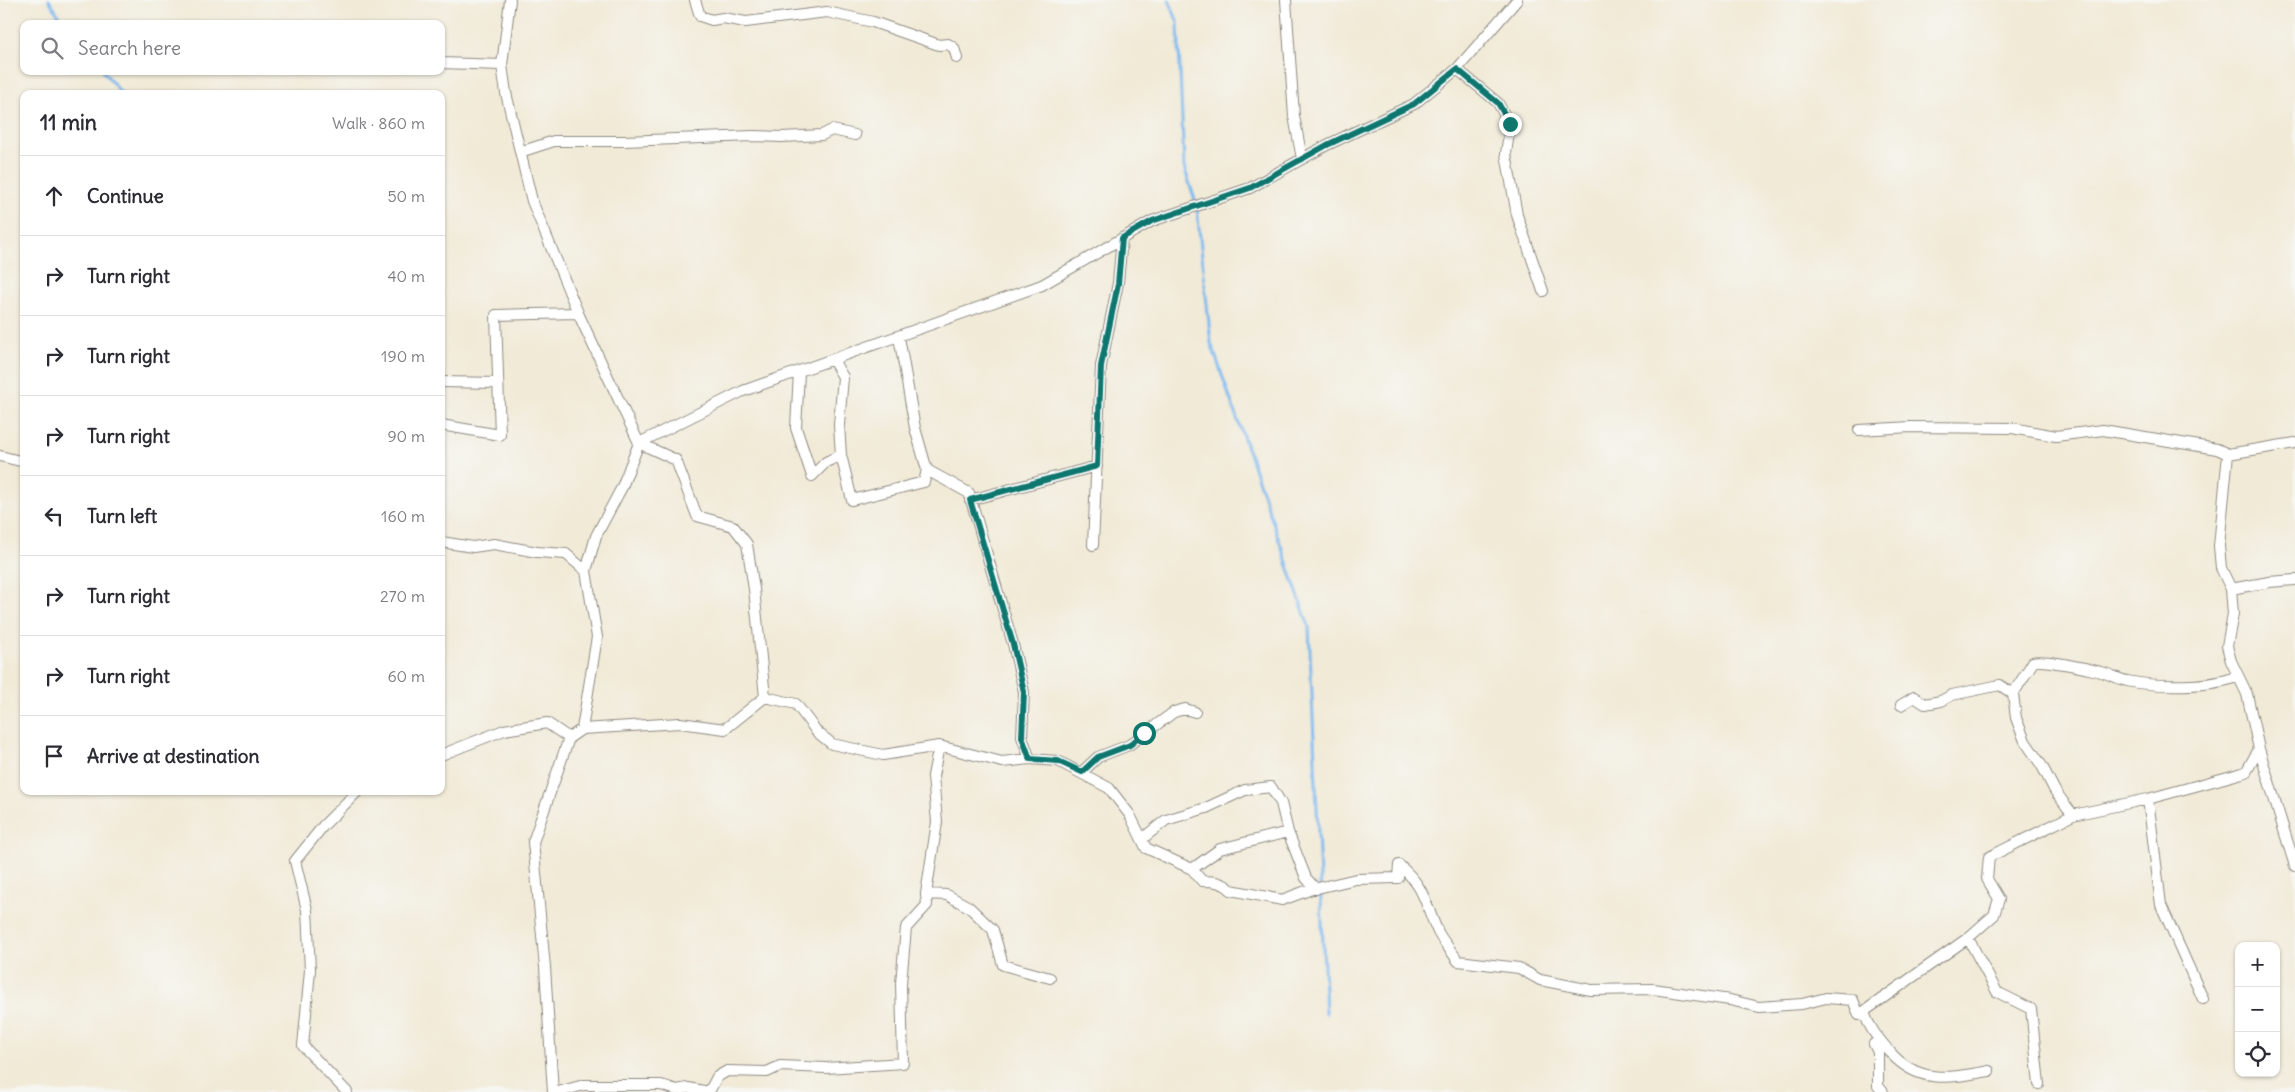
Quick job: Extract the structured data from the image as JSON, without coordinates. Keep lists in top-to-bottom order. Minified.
{"page":{"search":"Search here","heading":["11 min","Walk · 860 m"],"list":[["Continue","50 m"],["Turn right","40 m"],["Turn right","190 m"],["Turn right","90 m"],["Turn left","160 m"],["Turn right","270 m"],["Turn right","60 m"],"Arrive at destination"],"map_buttons":["+","−"]}}
